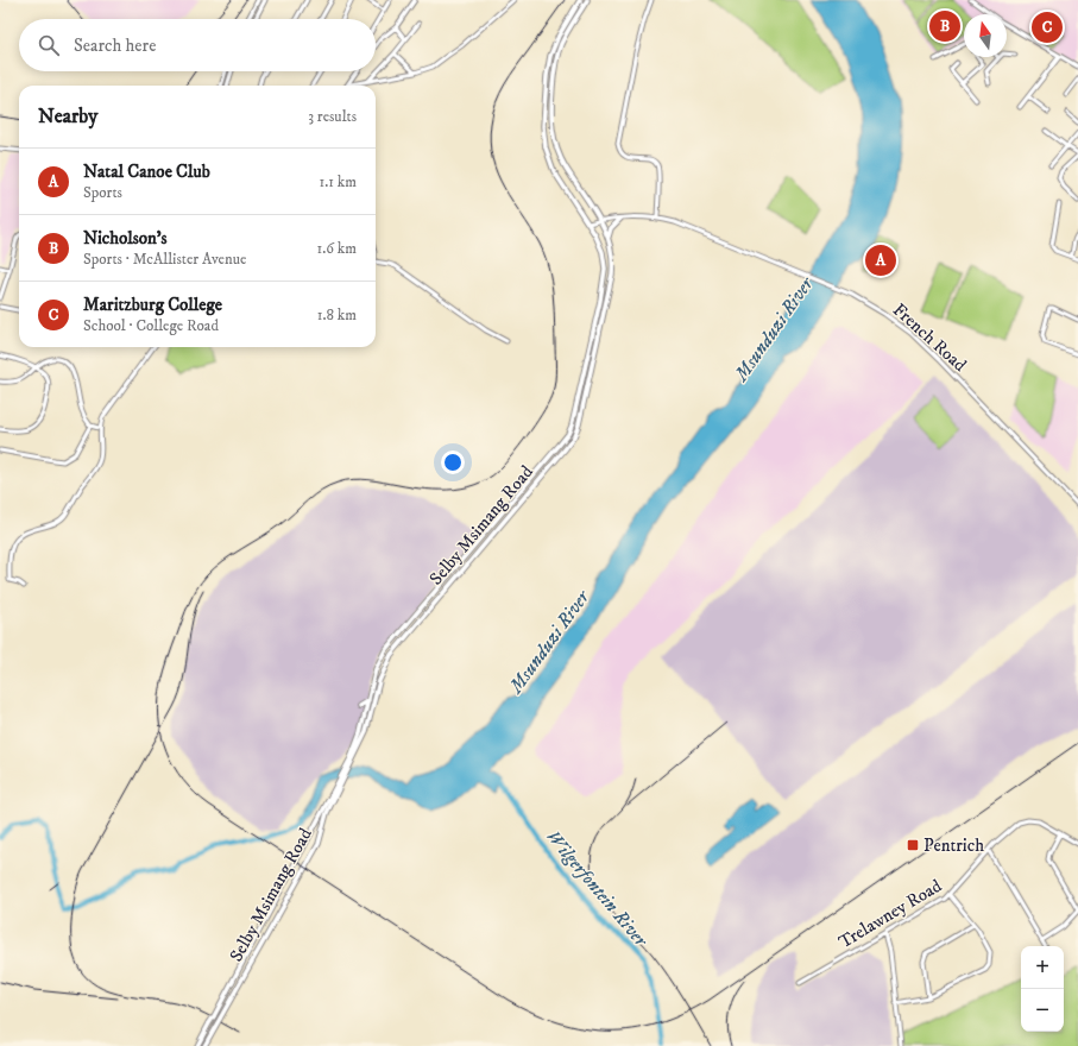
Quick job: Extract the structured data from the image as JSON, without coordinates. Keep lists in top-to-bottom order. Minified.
{"streets":{"main road":["Selby Msimang Road"],"street":["French Road","Trelawney Road"]},"crossings":[["French Road","Selby Msimang Road"]],"water":["Msunduzi River","Wilgerfontein River"],"places":{"transit":["Pentrich"]},"north":"top","page":{"pins":["B","C","A"],"search":"Search here","heading":["Nearby","3 results"],"list":[{"mark":"A","name":"Natal Canoe Club","note":"Sports","value":"1.1 km"},{"mark":"B","name":"Nicholson's","note":"Sports · McAllister Avenue","value":"1.6 km"},{"mark":"C","name":"Maritzburg College","note":"School · College Road","value":"1.8 km"}],"map_buttons":["+","−"]}}
